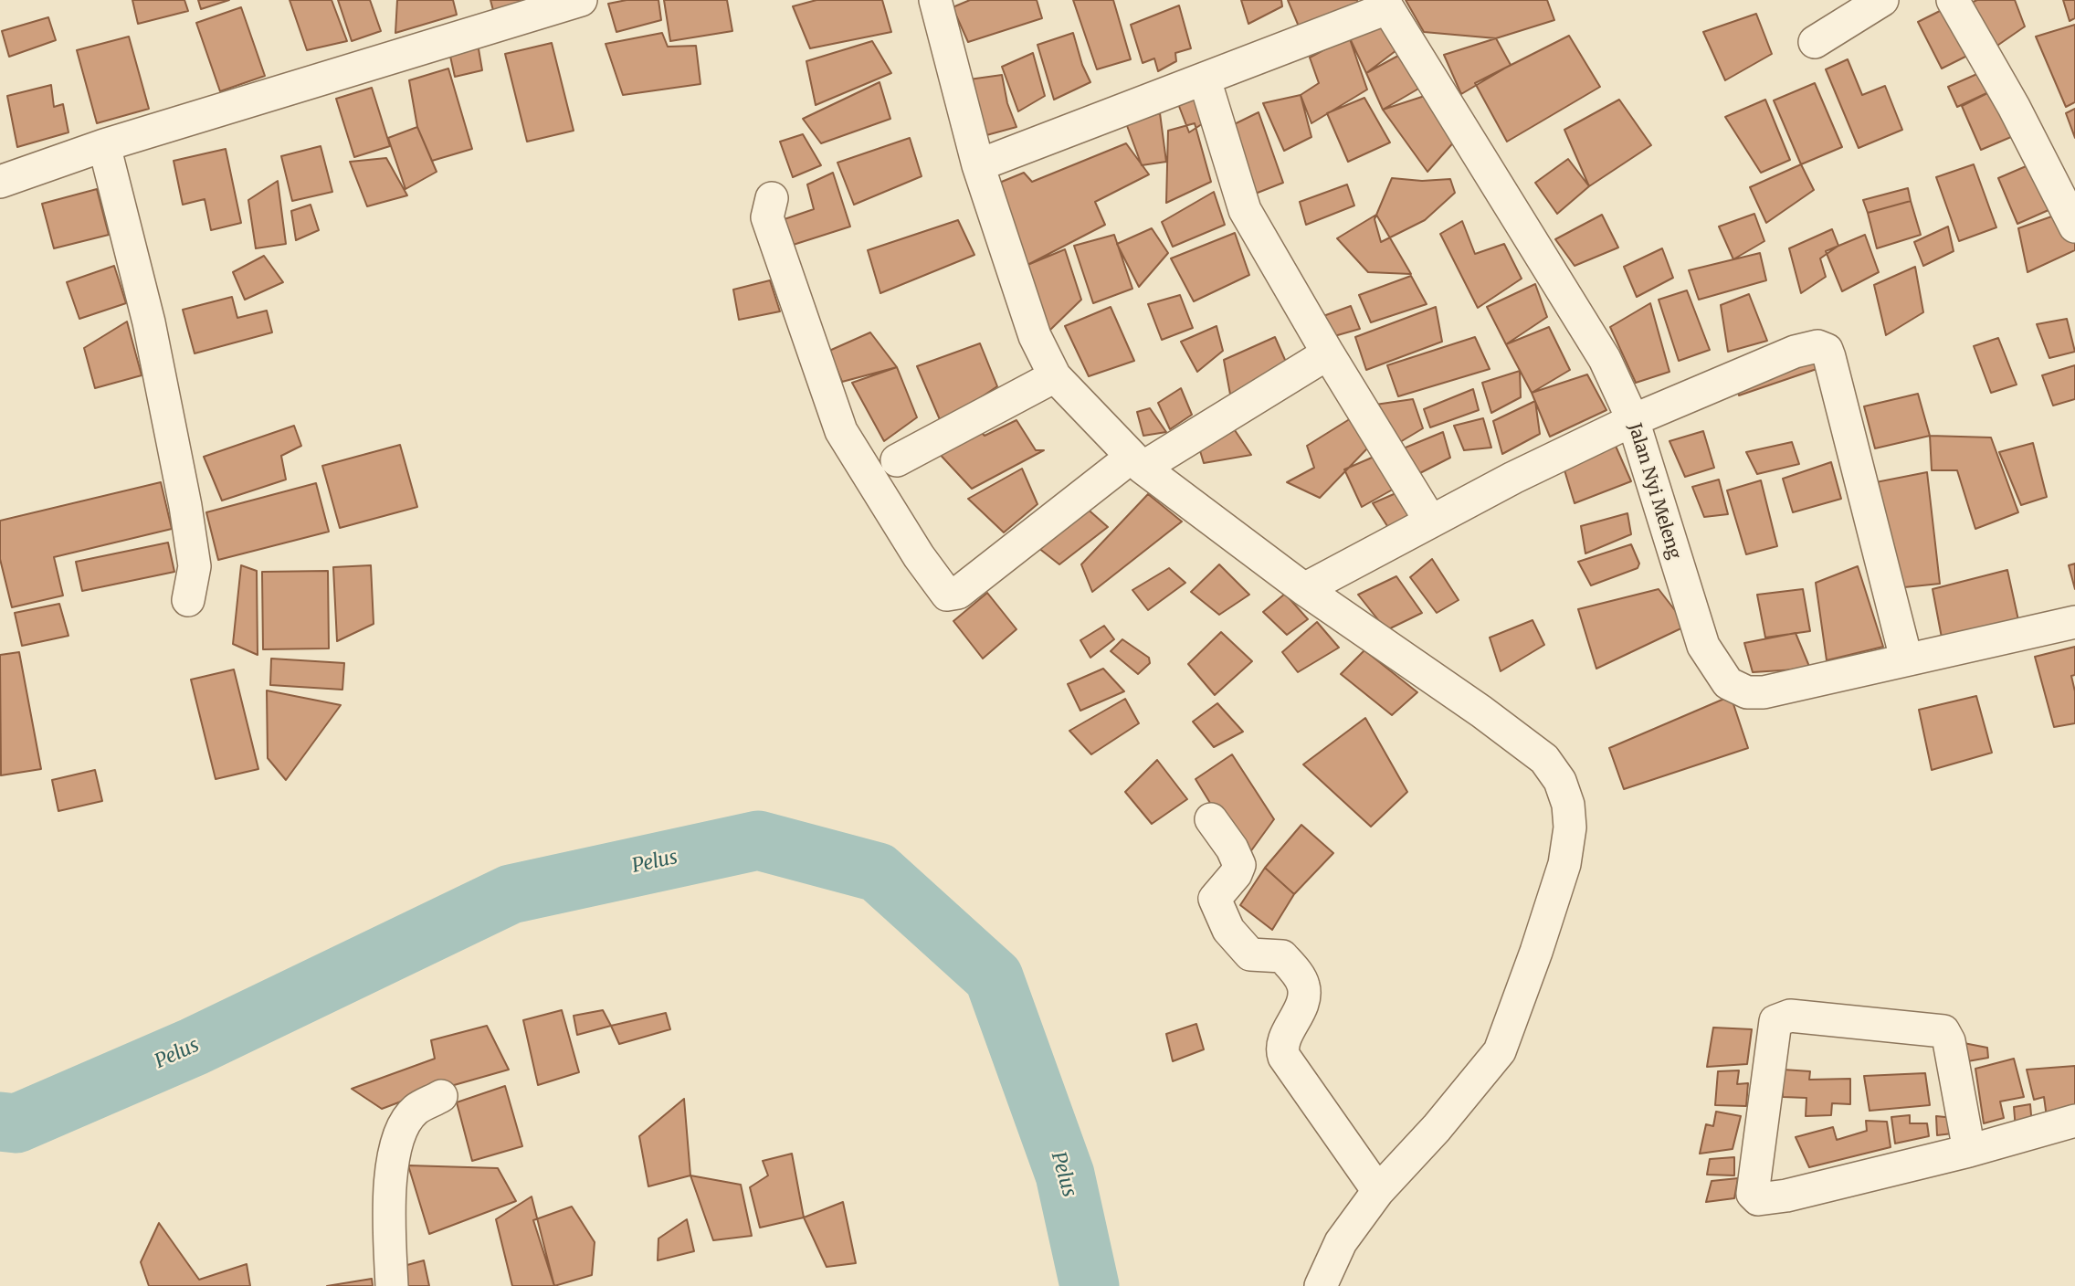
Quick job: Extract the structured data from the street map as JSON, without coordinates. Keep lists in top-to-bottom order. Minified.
{"streets":{"street":["Jalan Nyi Meleng"]},"water":["Pelus"]}
